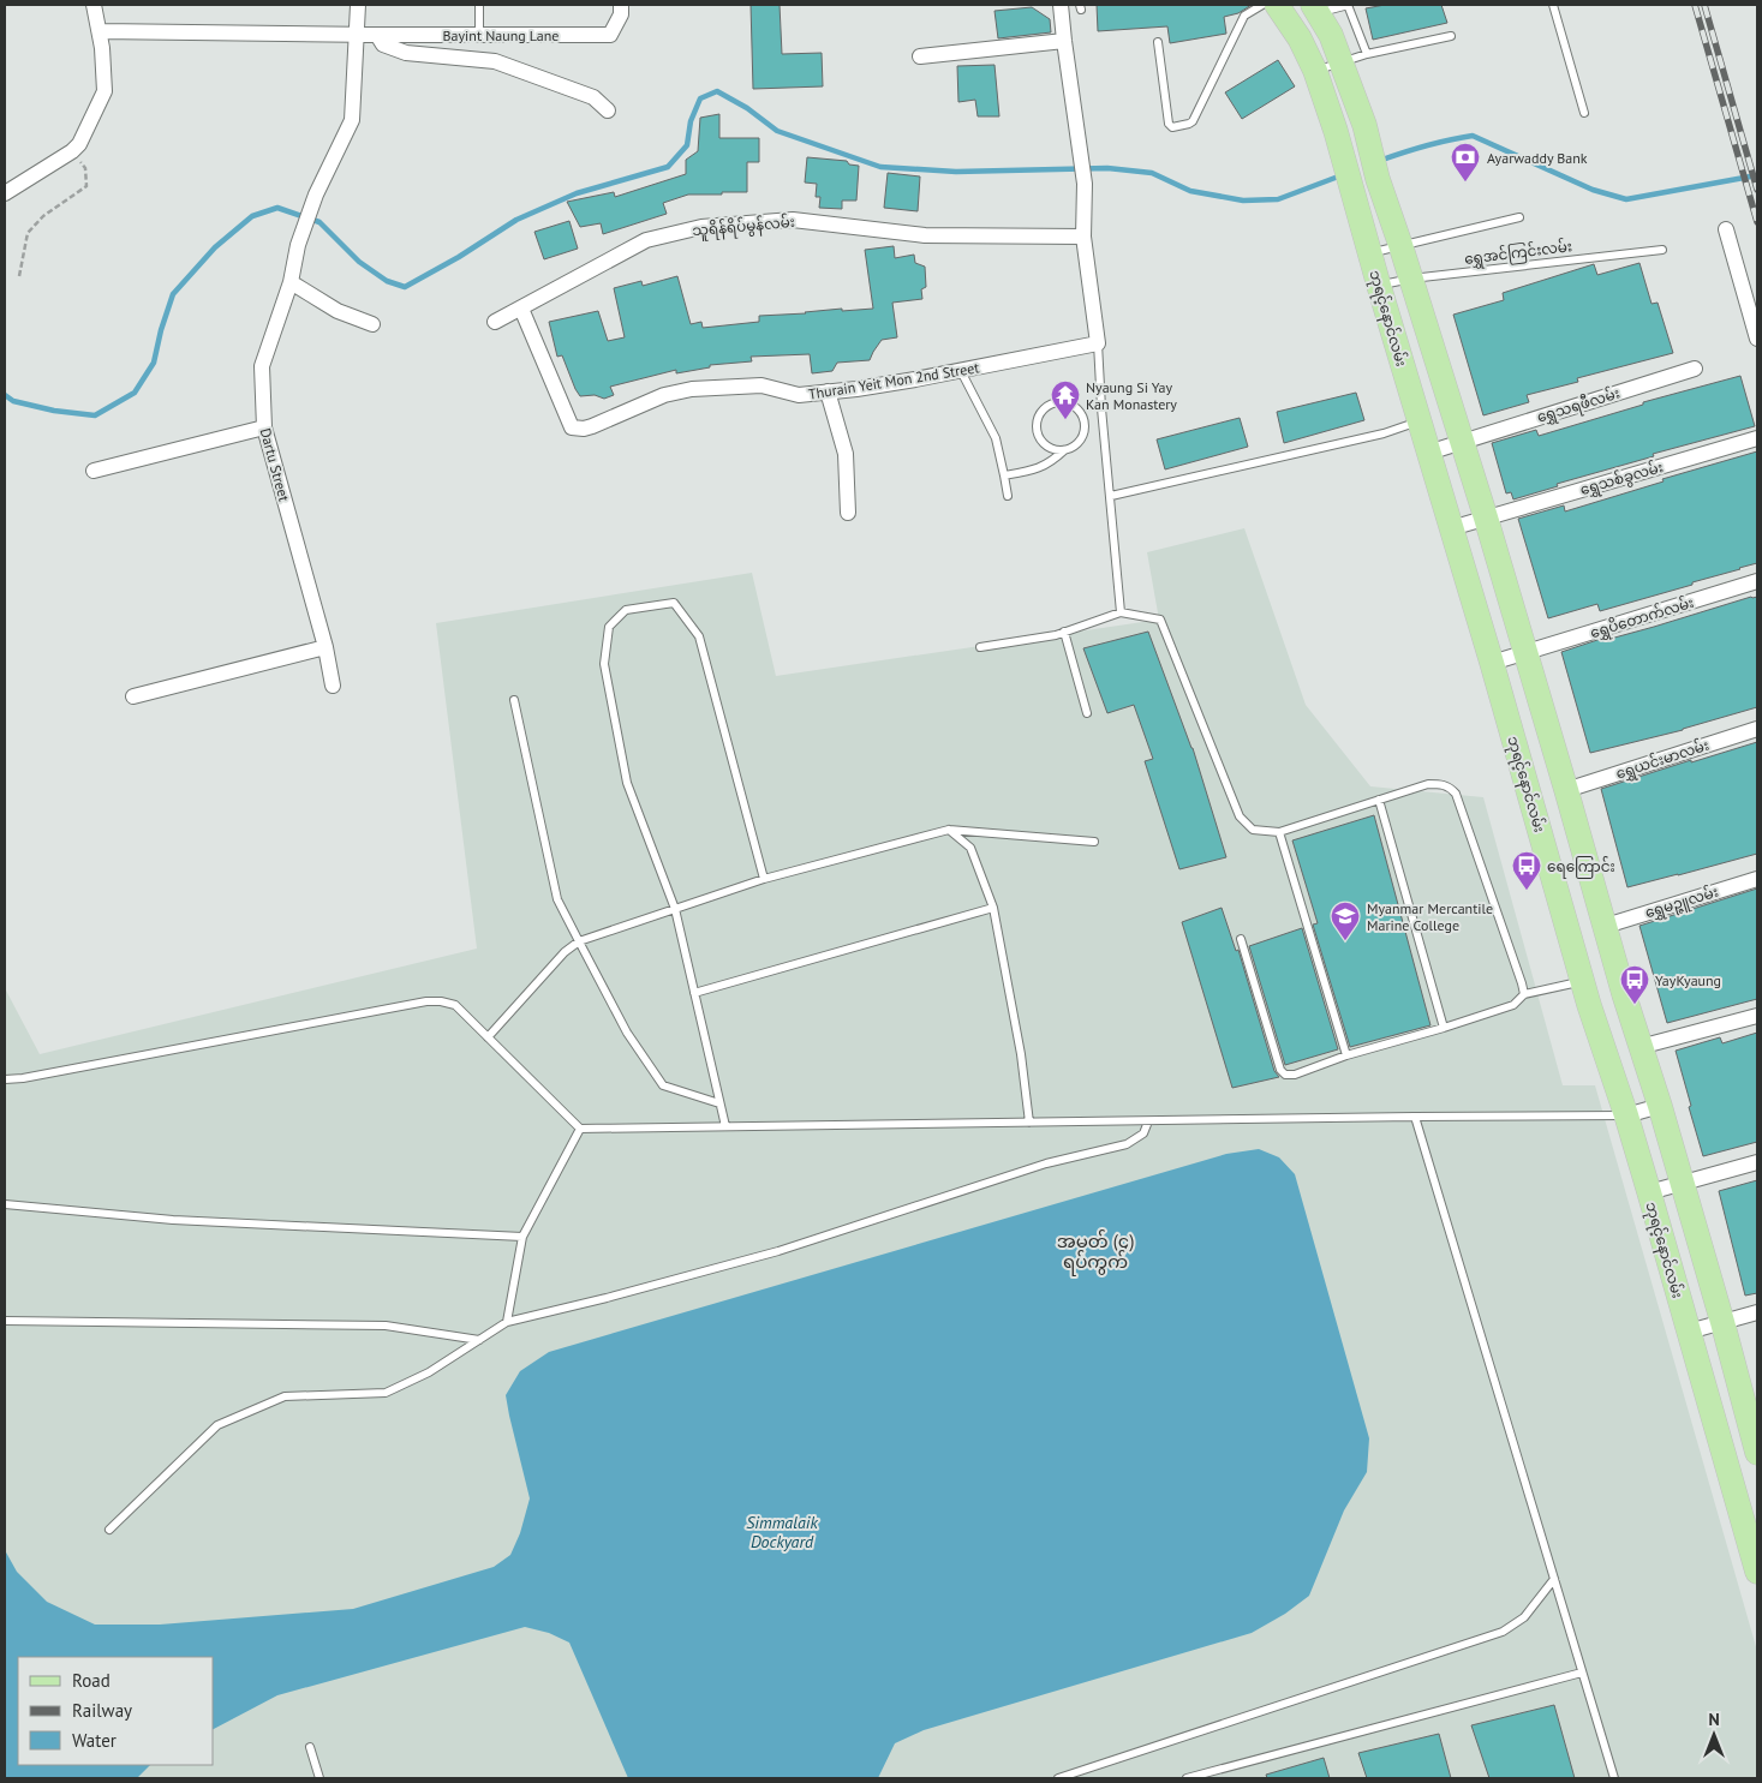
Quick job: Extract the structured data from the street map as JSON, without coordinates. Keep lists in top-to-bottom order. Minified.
{"streets":{"main road":["ဘုရင့်နောင်လမ်း"],"street":["Bayint Naung Lane","သူရိန်ရိပ်မွန်လမ်း","Thurain Yeit Mon 2nd Street","ရွှေသရဖီလမ်း","Dartu Street","ရွှေသစ်ခွလမ်း","ရွှေပိတောက်လမ်း","ရွှေယင်းမာလမ်း","ရွှေမဉ္ဇူလမ်း"],"lane":["ရွှေအင်ကြင်းလမ်း"]},"crossings":[["Bayint Naung Lane","Dartu Street"],["သူရိန်ရိပ်မွန်လမ်း","Thurain Yeit Mon 2nd Street"],["ရွှေအင်ကြင်းလမ်း","ဘုရင့်နောင်လမ်း"],["ဘုရင့်နောင်လမ်း","ရွှေသရဖီလမ်း"],["ဘုရင့်နောင်လမ်း","ရွှေသစ်ခွလမ်း"],["ဘုရင့်နောင်လမ်း","ရွှေပိတောက်လမ်း"]],"districts":["အမှတ် (၄) ရပ်ကွက်"],"water":["Simmalaik Dockyard"],"places":{"bank":["Ayarwaddy Bank"],"temple":["Nyaung Si Yay Kan Monastery"],"bus stop":["ရေကြောင်း","YayKyaung"],"school or university":["Myanmar Mercantile Marine College"]},"legend":["Road","Railway","Water"],"north":"top"}
